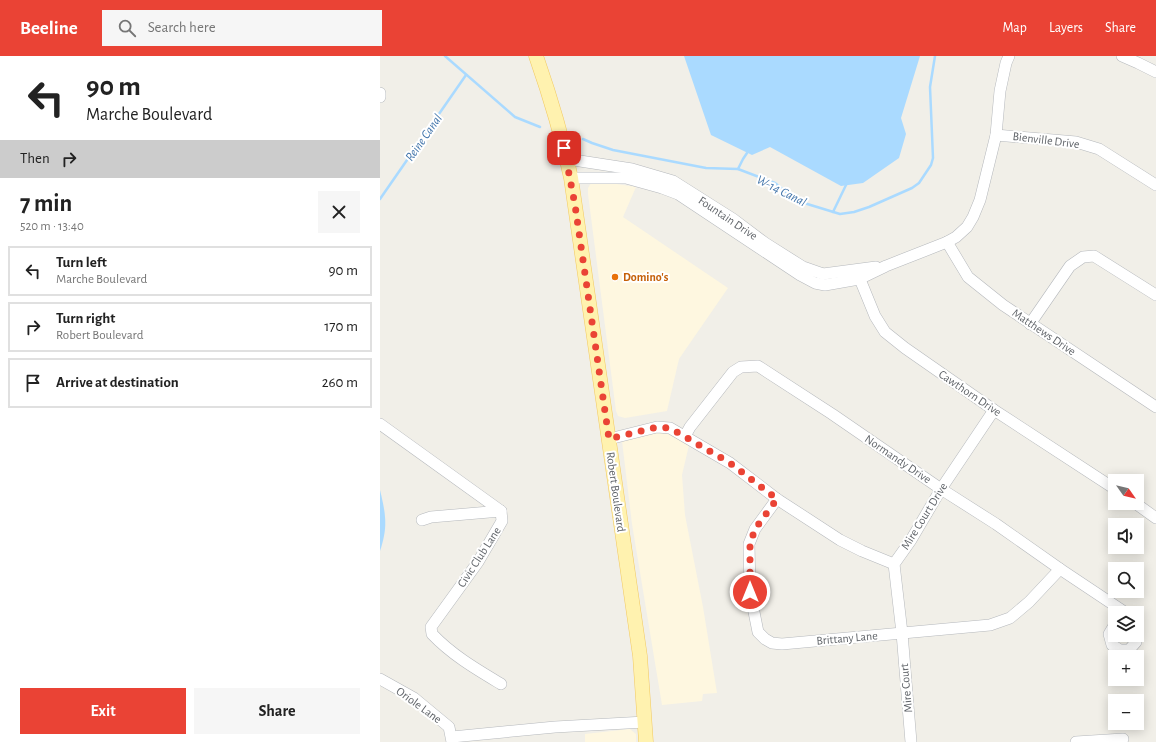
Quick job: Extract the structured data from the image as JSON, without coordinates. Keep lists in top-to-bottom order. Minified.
{"streets":{"main road":["Robert Boulevard"],"street":["Bienville Drive","Fountain Drive","Matthews Drive","Cawthorn Drive","Normandy Drive","Mire Court Drive","Civic Club Lane","Brittany Lane","Mire Court","Oriole Lane"]},"crossings":[["Bienville Drive","Fountain Drive"],["Fountain Drive","Matthews Drive"],["Fountain Drive","Cawthorn Drive"],["Fountain Drive","Robert Boulevard"],["Cawthorn Drive","Mire Court Drive"],["Normandy Drive","Mire Court Drive"],["Normandy Drive","Brittany Lane"],["Brittany Lane","Mire Court"]],"water":["Reine Canal","W-14 Canal"],"places":["Domino's"],"north":"bottom right","page":{"header":"Beeline","search":"Search here","nav":["Map","Layers","Share"],"turn":["90 m","Marche Boulevard"],"then":"Then","heading":["7 min","520 m · 13:40"],"list":[{"name":"Turn left","note":"Marche Boulevard","value":"90 m"},{"name":"Turn right","note":"Robert Boulevard","value":"170 m"},{"name":"Arrive at destination","value":"260 m"}],"map_buttons":["+","−"],"buttons":["Exit","Share"]}}
